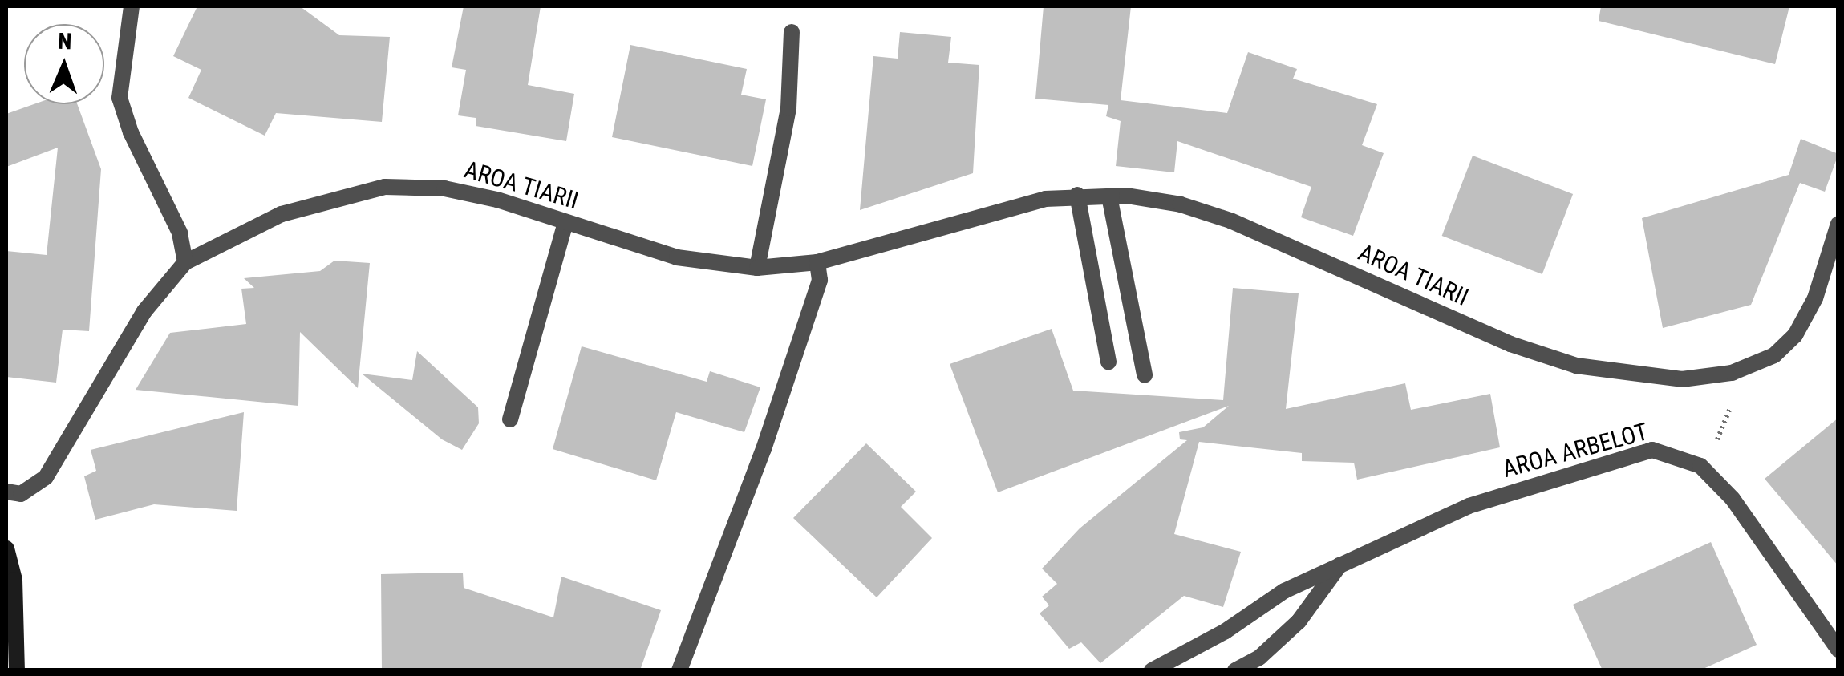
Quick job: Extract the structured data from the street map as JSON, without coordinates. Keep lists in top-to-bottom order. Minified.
{"streets":{"street":["AROA TIARII","AROA ARBELOT"]},"north":"top"}
